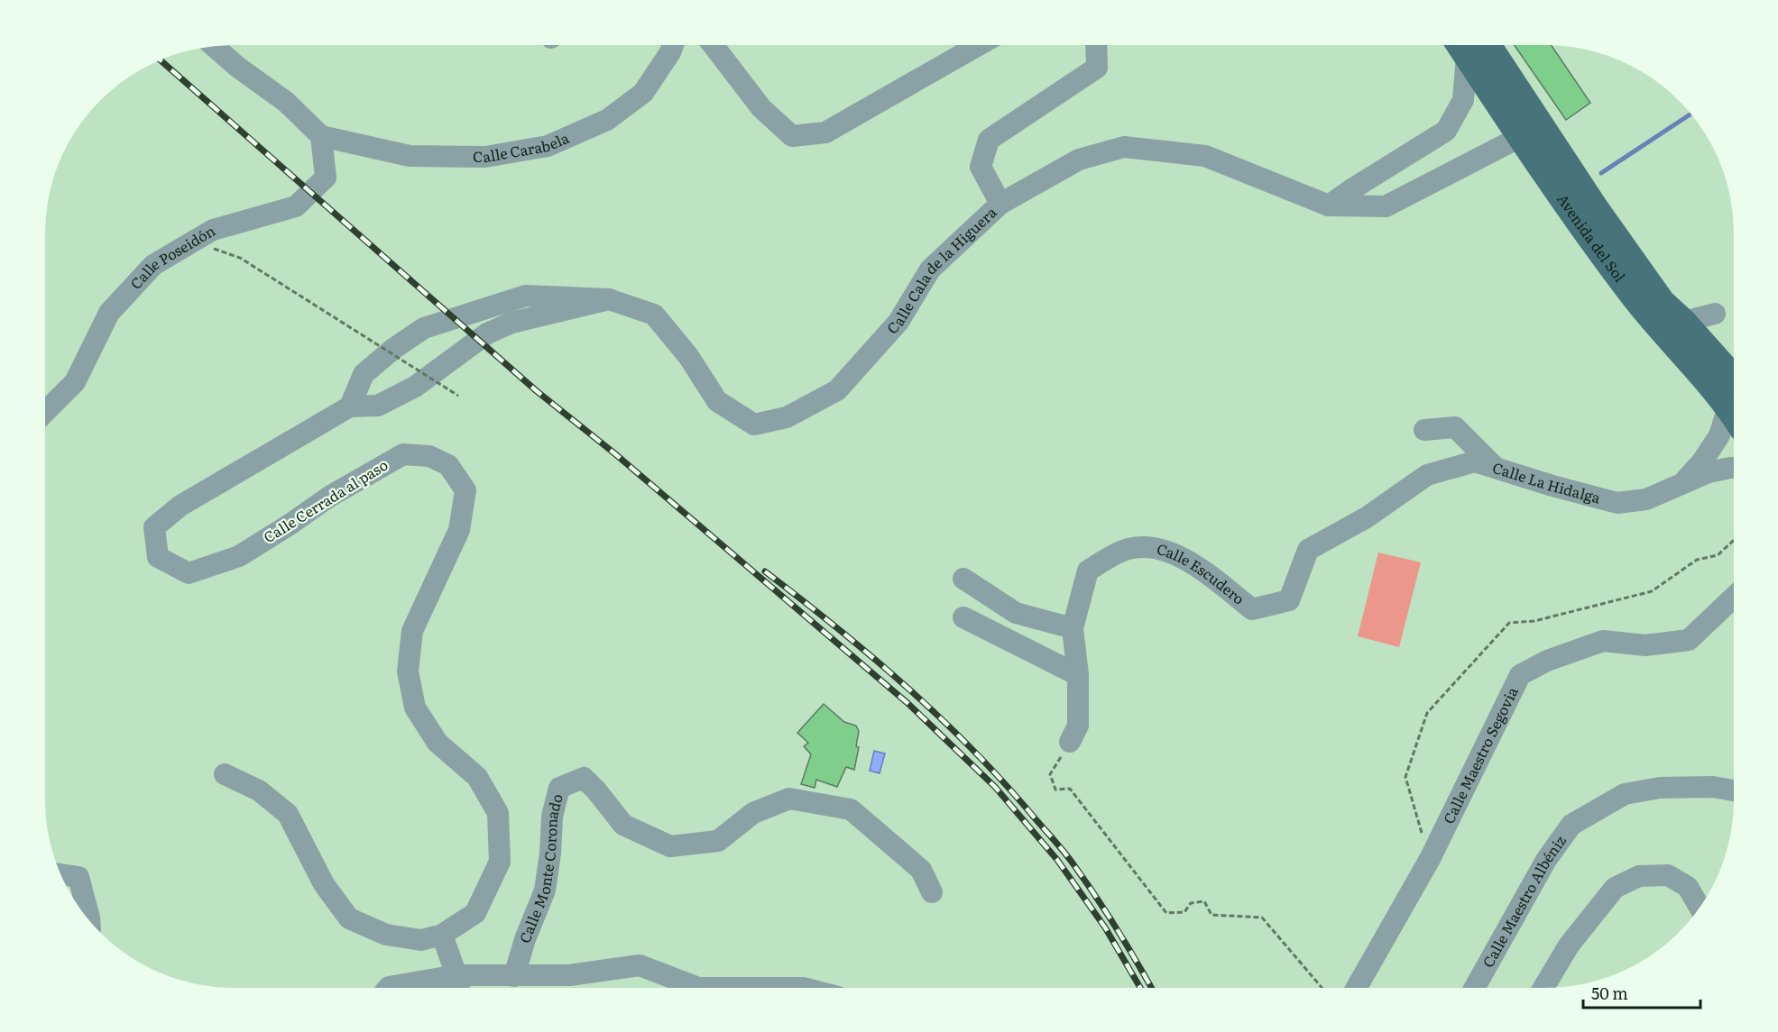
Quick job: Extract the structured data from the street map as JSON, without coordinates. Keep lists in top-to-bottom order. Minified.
{"streets":{"main road":["Avenida del Sol"],"street":["Calle Carabela","Calle Poseidón","Calle Cala de la Higuera","Calle La Hidalga","Calle Cerrada al paso","Calle Escudero","Calle Maestro Segovia","Calle Monte Coronado","Calle Maestro Albéniz"]},"crossings":[["Calle Carabela","Calle Poseidón"],["Calle Cala de la Higuera","Calle Cerrada al paso"],["Calle La Hidalga","Calle Escudero"]],"scale_bar":"50 m"}
